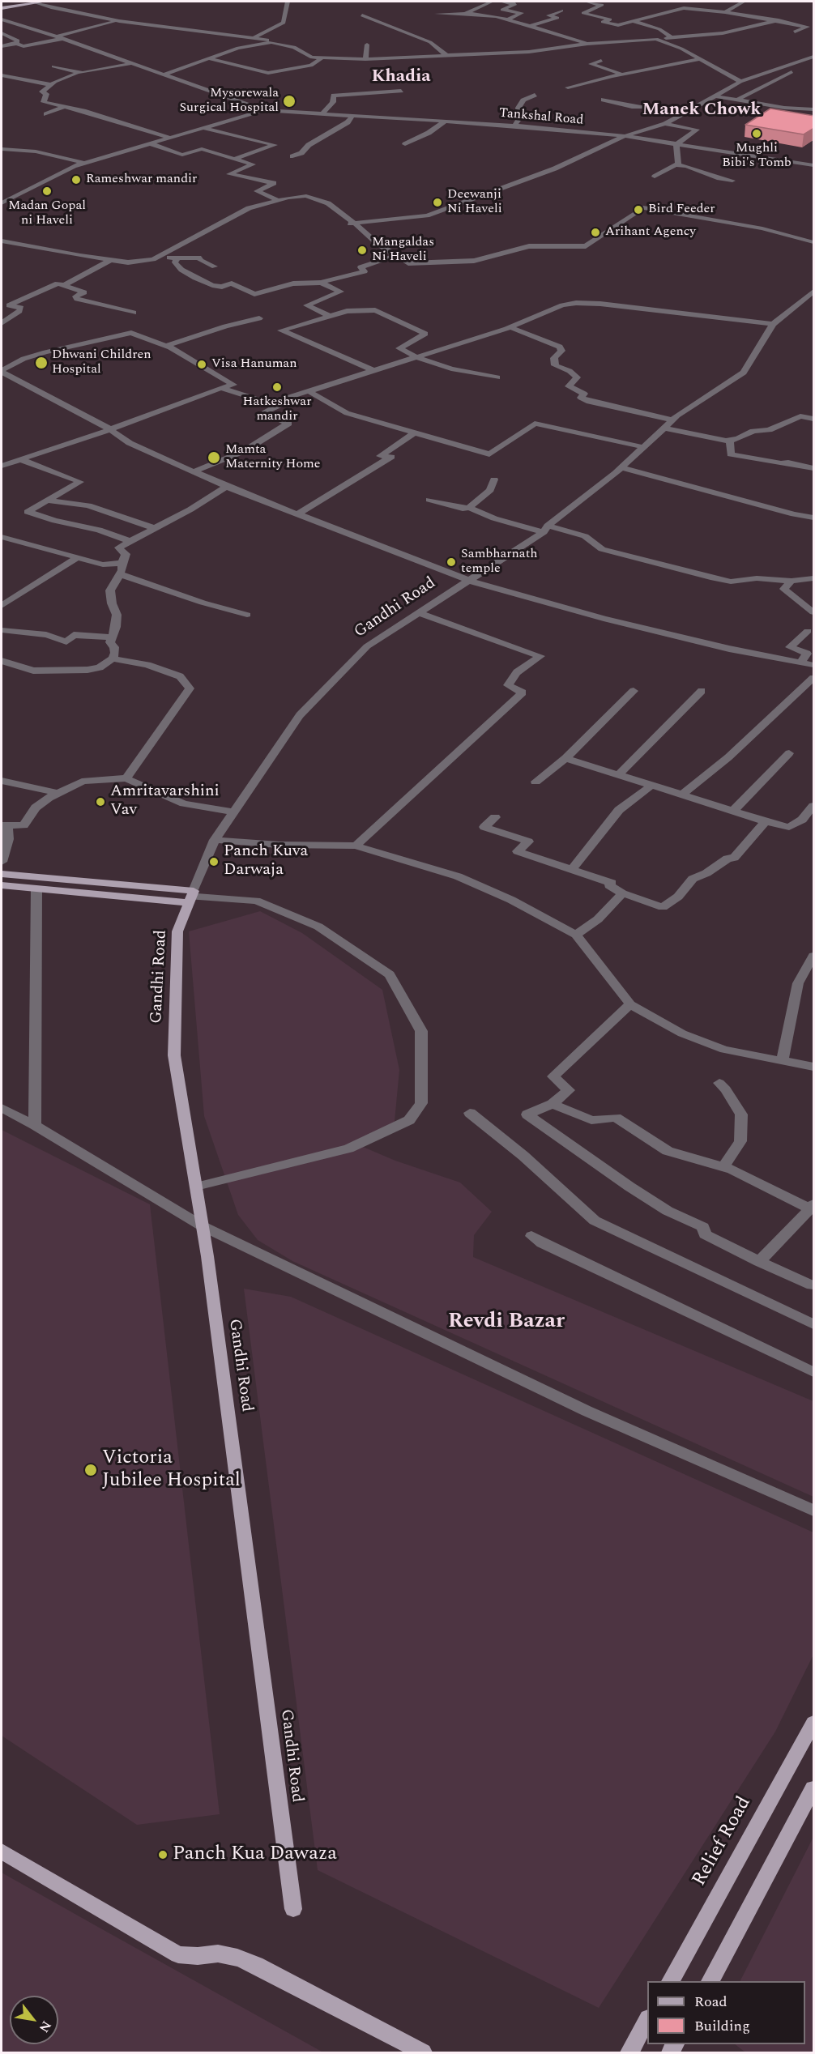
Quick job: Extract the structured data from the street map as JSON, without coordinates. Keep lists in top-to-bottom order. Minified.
{"streets":{"main road":["Gandhi Road","Relief Road"],"street":["Tankshal Road"]},"districts":["Khadia","Manek Chowk","Revdi Bazar"],"places":["Mysorewala Surgical Hospital","Mughli Bibi's Tomb","Rameshwar mandir","Madan Gopal ni Haveli","Deewanji Ni Haveli","Bird Feeder","Arihant Agency","Mangaldas Ni Haveli","Dhwani Children Hospital","Visa Hanuman","Hatkeshwar mandir","Mamta Maternity Home","Sambharnath temple","Amritavarshini Vav","Panch Kuva Darwaja","Victoria Jubilee Hospital","Panch Kua Dawaza"],"legend":["Road","Building"],"north":"bottom right"}
